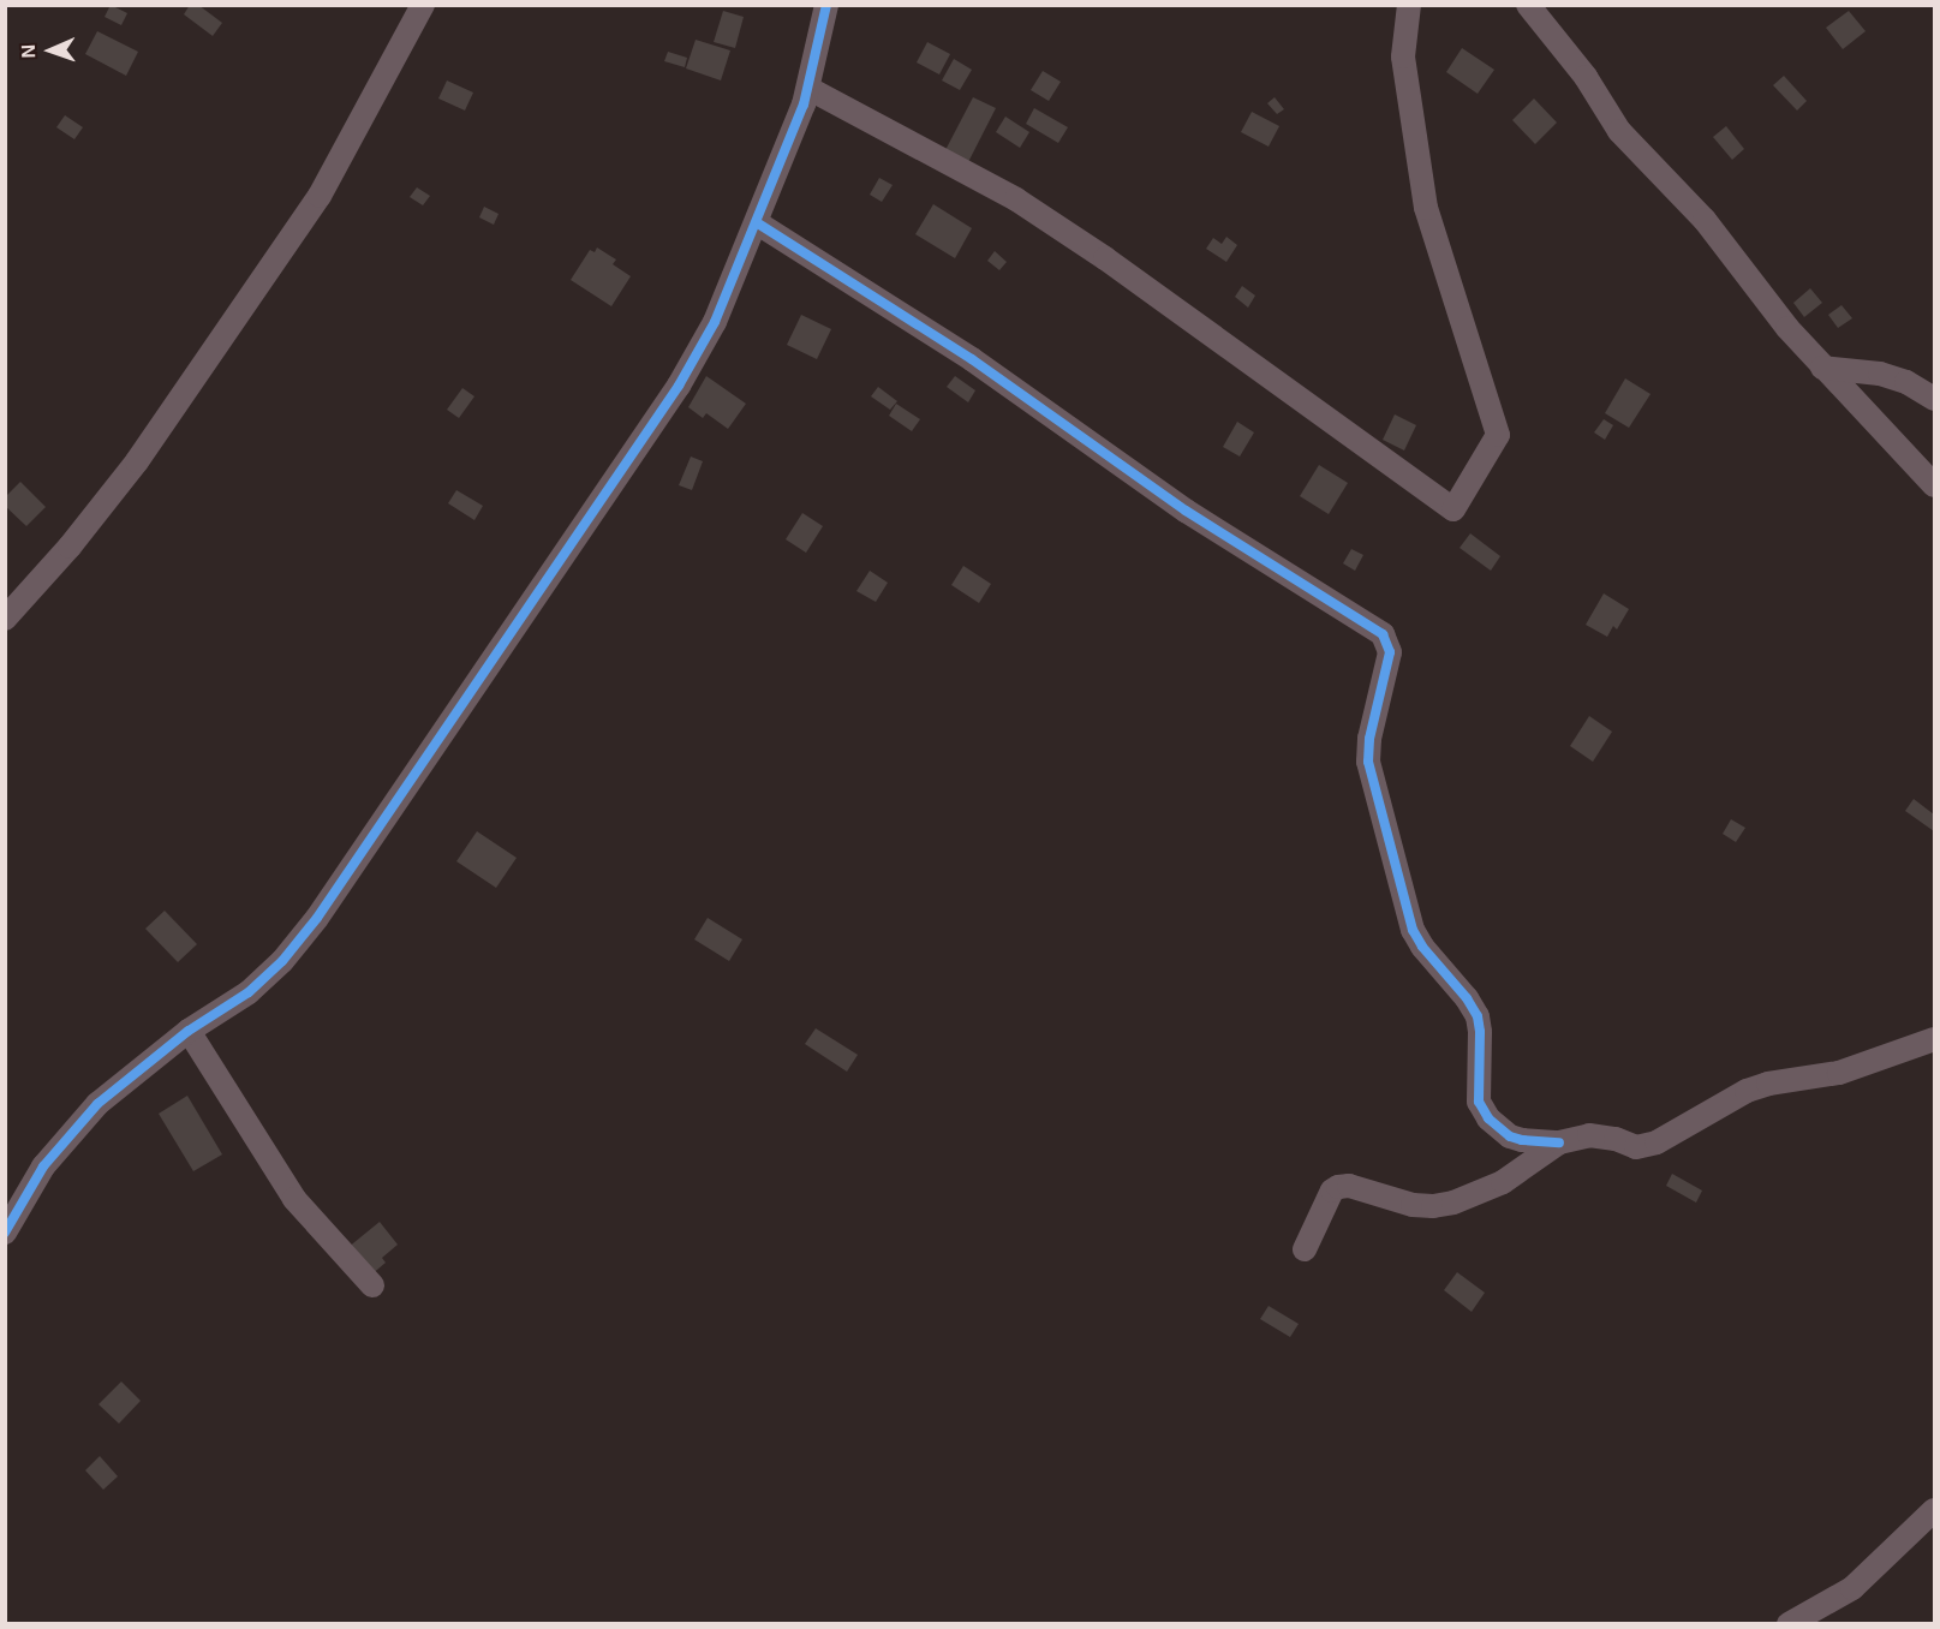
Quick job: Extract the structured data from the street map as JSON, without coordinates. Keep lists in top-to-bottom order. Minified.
{"north":"left"}
